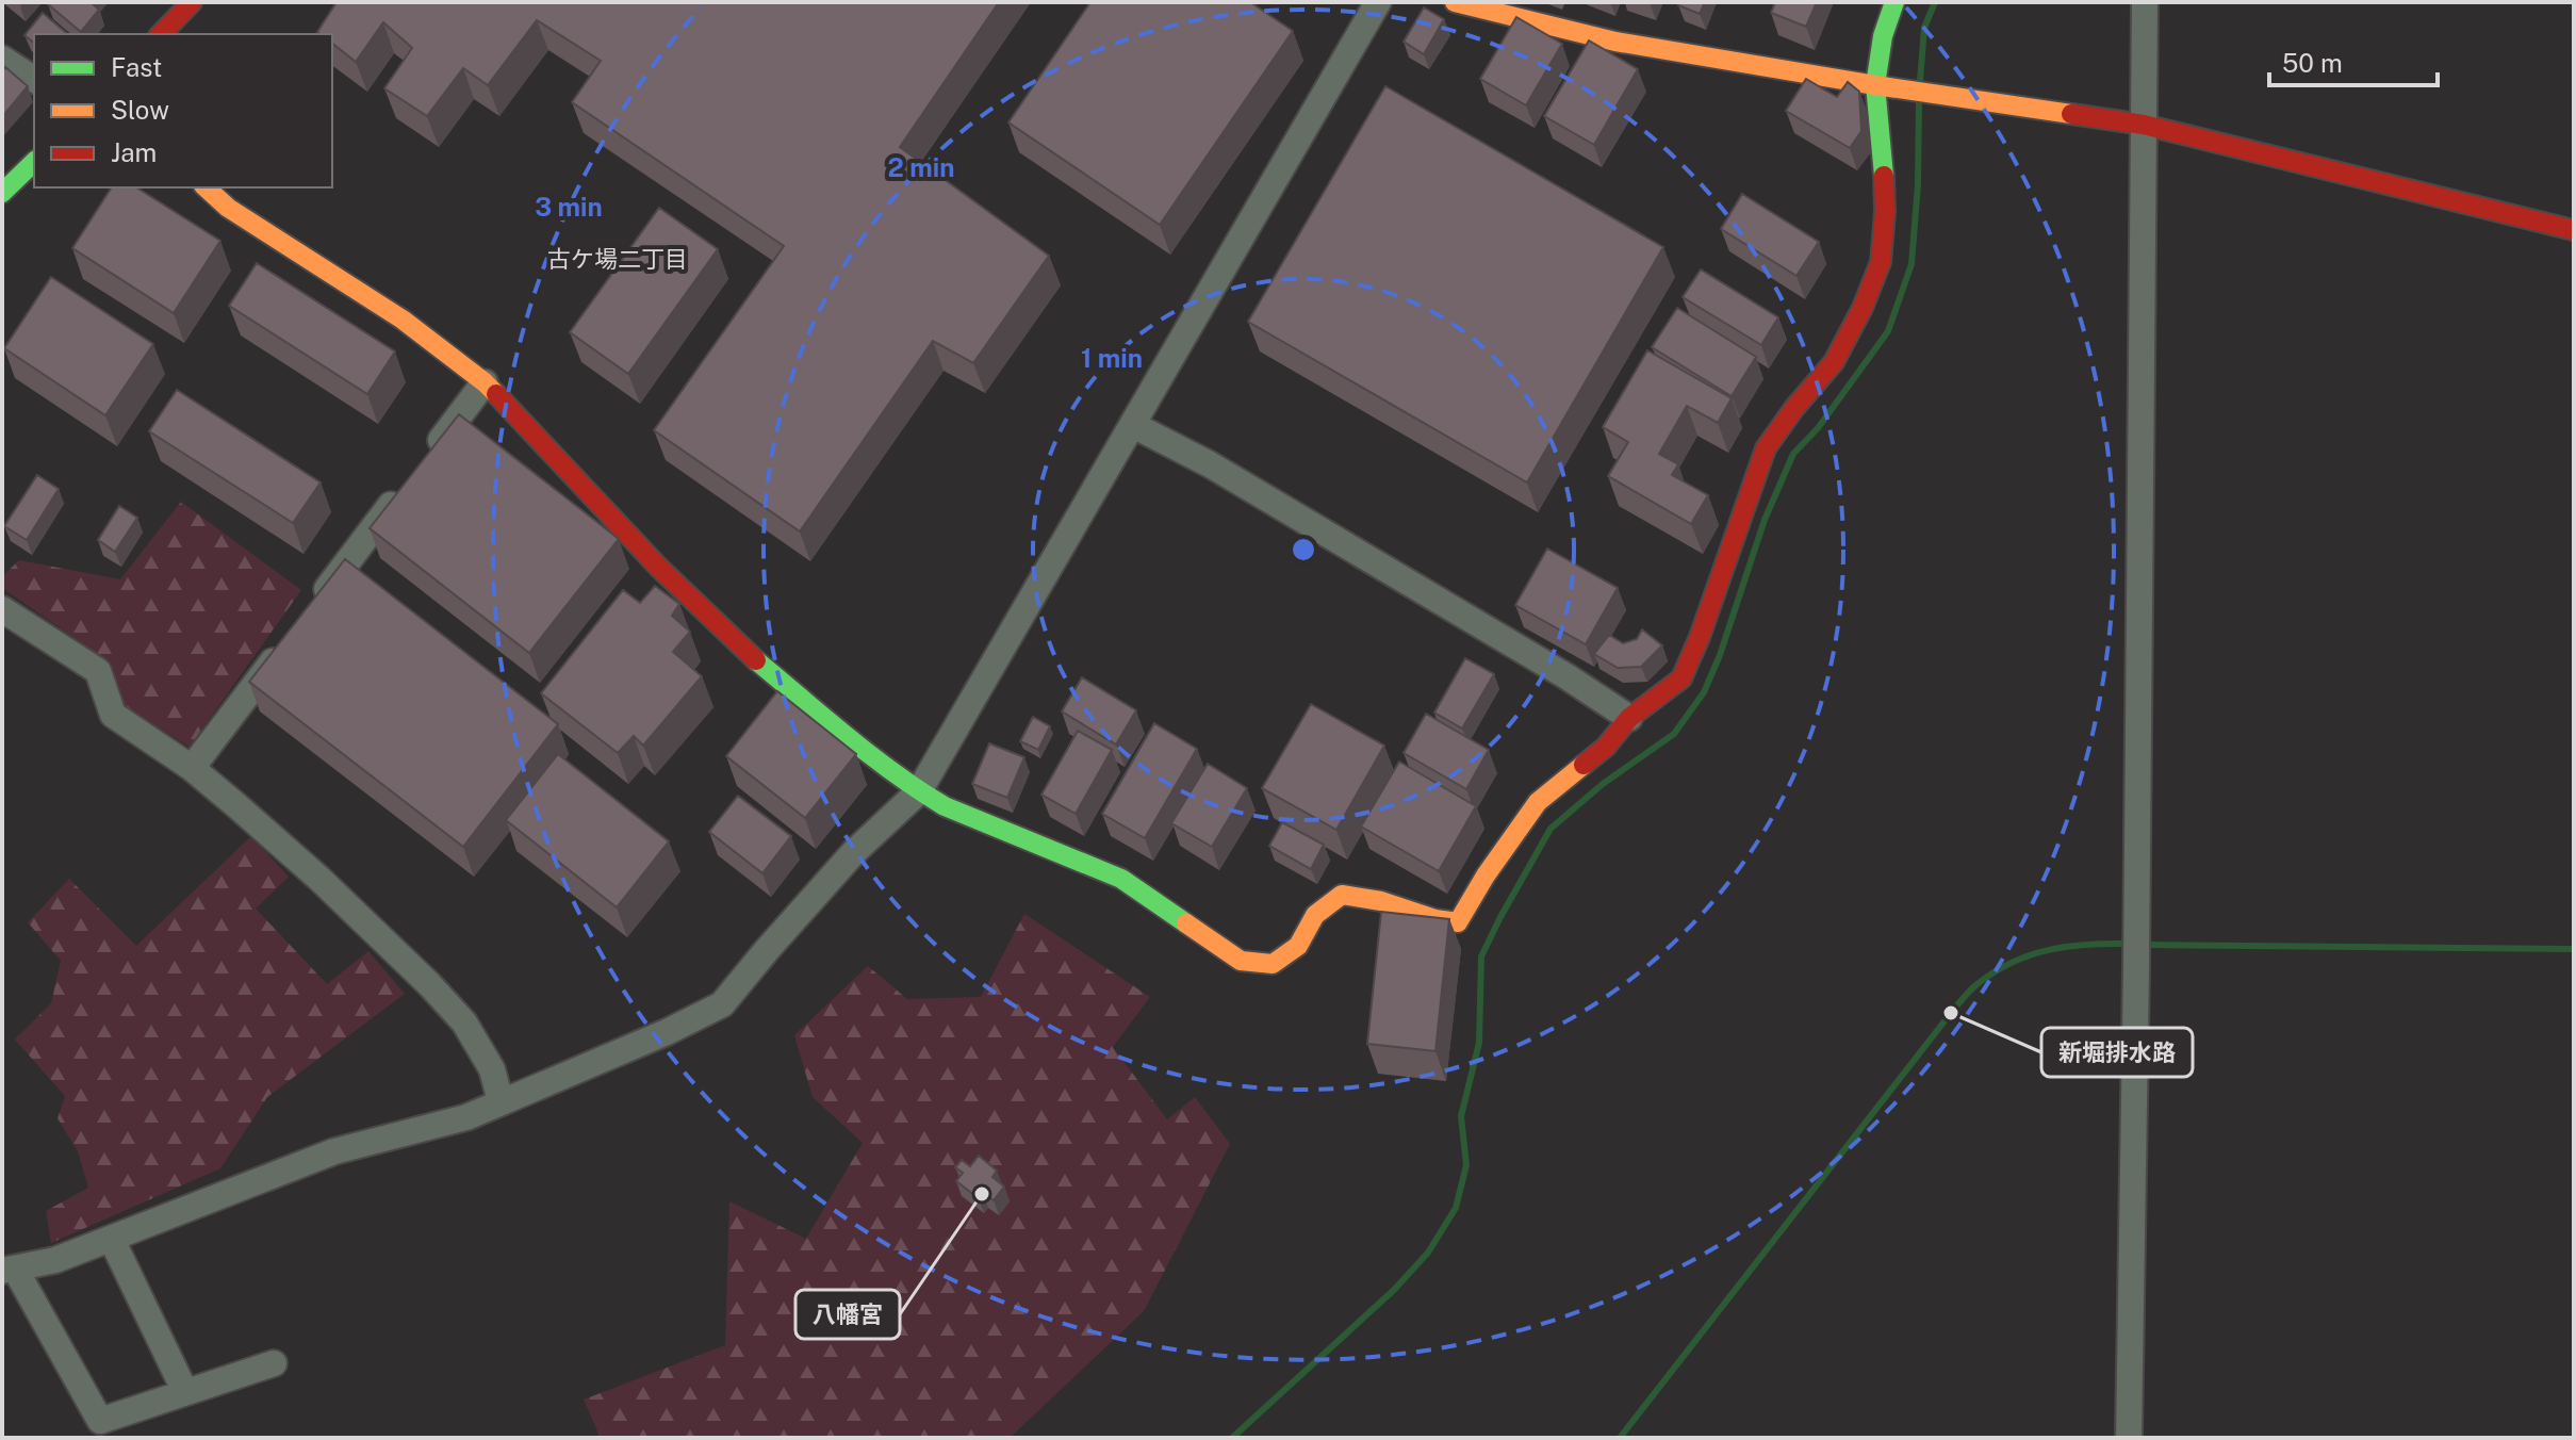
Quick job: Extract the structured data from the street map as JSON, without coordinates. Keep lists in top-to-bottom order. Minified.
{"districts":["古ケ場二丁目"],"places":["新堀排水路","八幡宮"],"legend":["Fast","Slow","Jam"],"scale_bar":"50 m","rings":["2 min","3 min","1 min"]}
